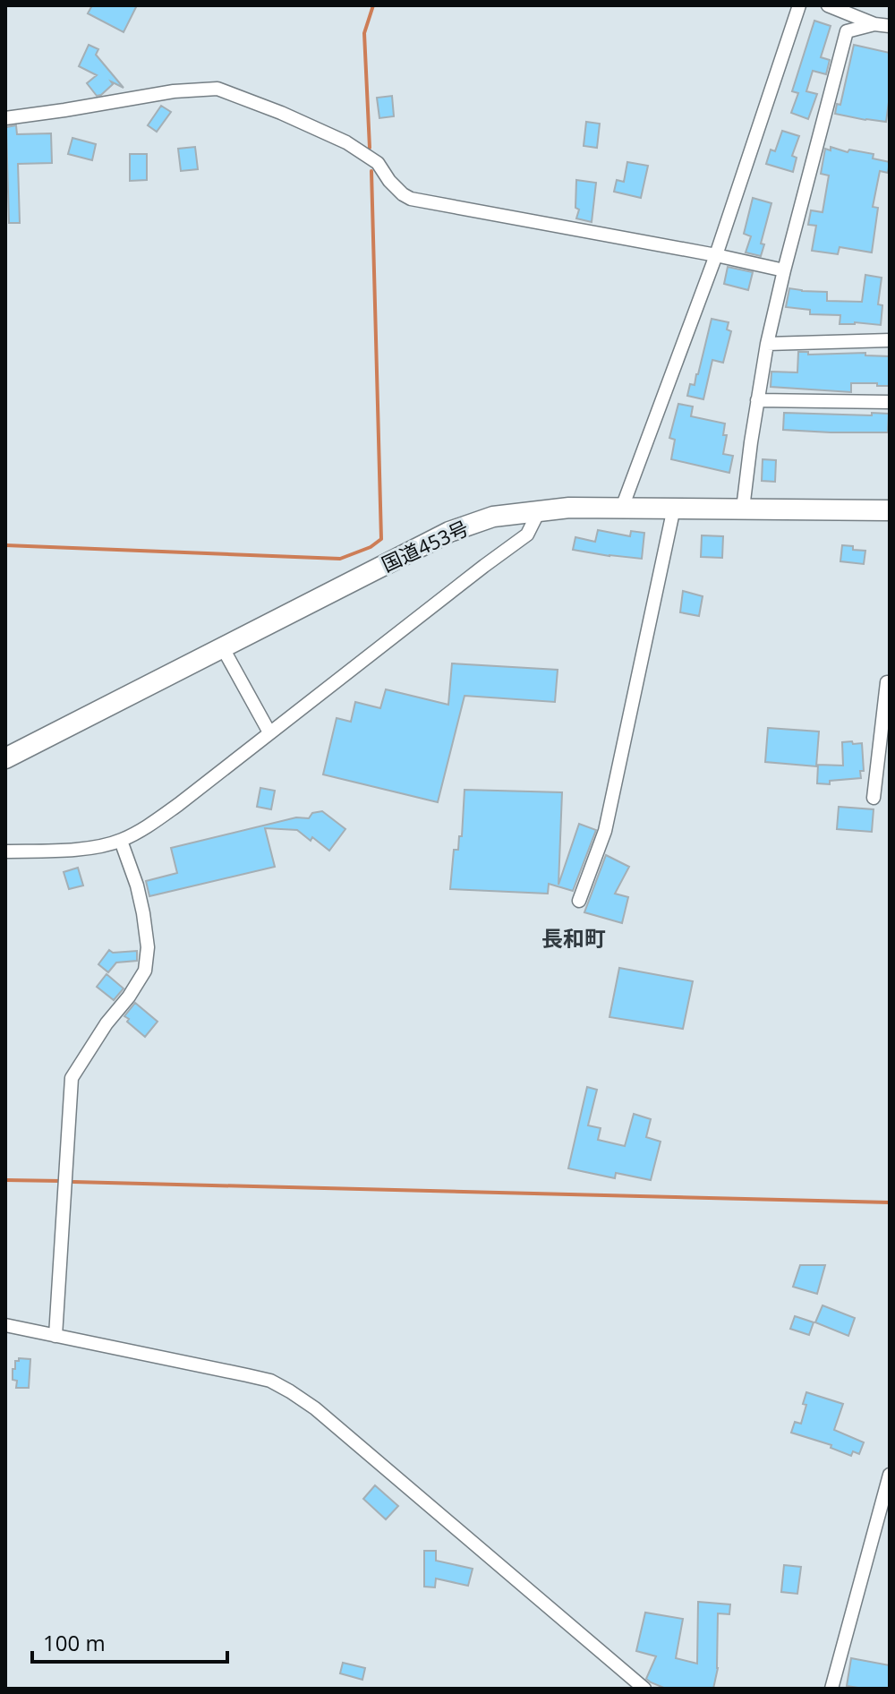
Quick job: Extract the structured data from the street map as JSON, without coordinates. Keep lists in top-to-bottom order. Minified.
{"streets":{"highway":["国道453号"]},"districts":["長和町"],"scale_bar":"100 m"}
